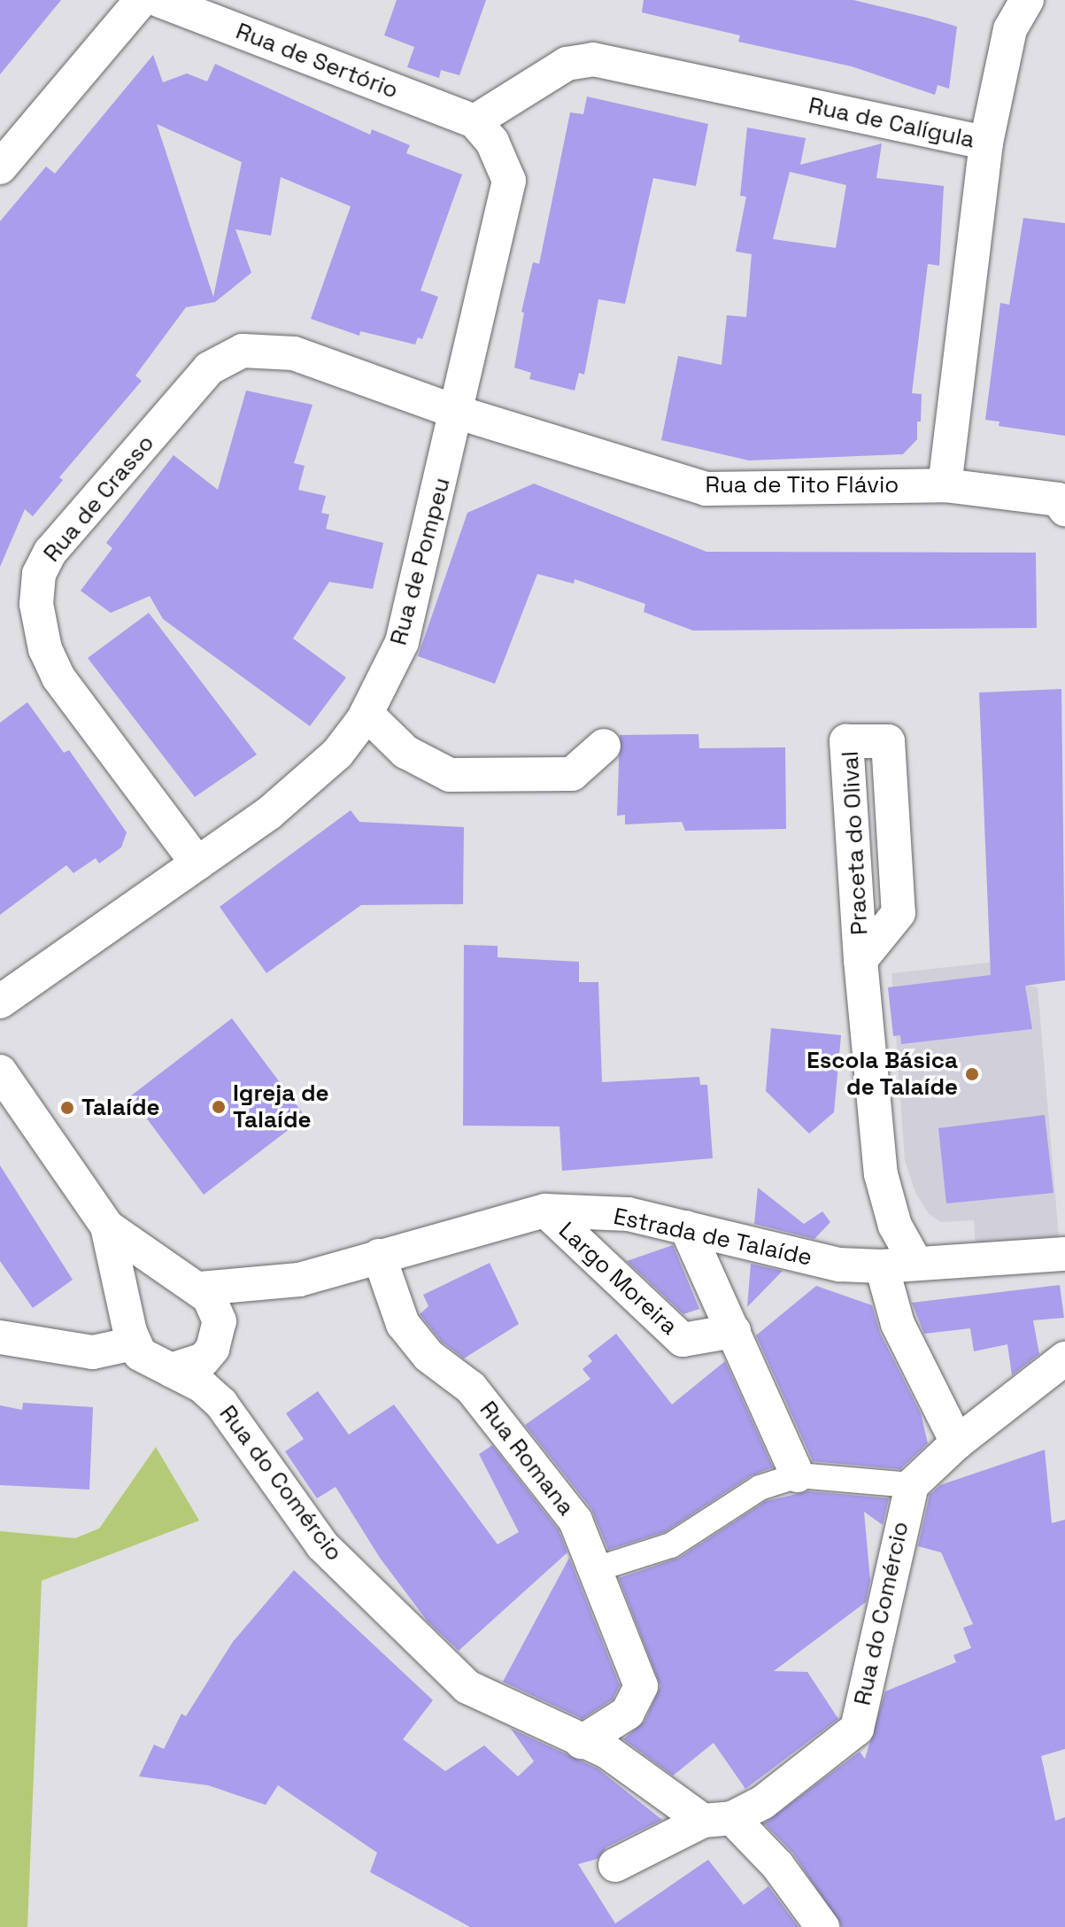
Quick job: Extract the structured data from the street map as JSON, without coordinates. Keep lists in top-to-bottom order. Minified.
{"streets":{"street":["Rua de Sertório","Rua de Calígula","Rua de Tito Flávio","Rua de Crasso","Rua de Pompeu","Praceta do Olival","Estrada de Talaíde","Largo Moreira","Rua Romana","Rua do Comércio"]},"crossings":[["Rua de Sertório","Rua de Calígula"],["Rua de Sertório","Rua de Pompeu"],["Rua de Calígula","Rua de Tito Flávio"],["Rua de Calígula","Rua de Pompeu"],["Rua de Tito Flávio","Rua de Crasso"],["Rua de Tito Flávio","Rua de Pompeu"],["Rua de Crasso","Rua de Pompeu"],["Praceta do Olival","Estrada de Talaíde"],["Estrada de Talaíde","Largo Moreira"],["Estrada de Talaíde","Rua Romana"],["Estrada de Talaíde","Rua do Comércio"],["Rua Romana","Rua do Comércio"]],"places":["Escola Básica de Talaíde","Igreja de Talaíde","Talaíde"]}
